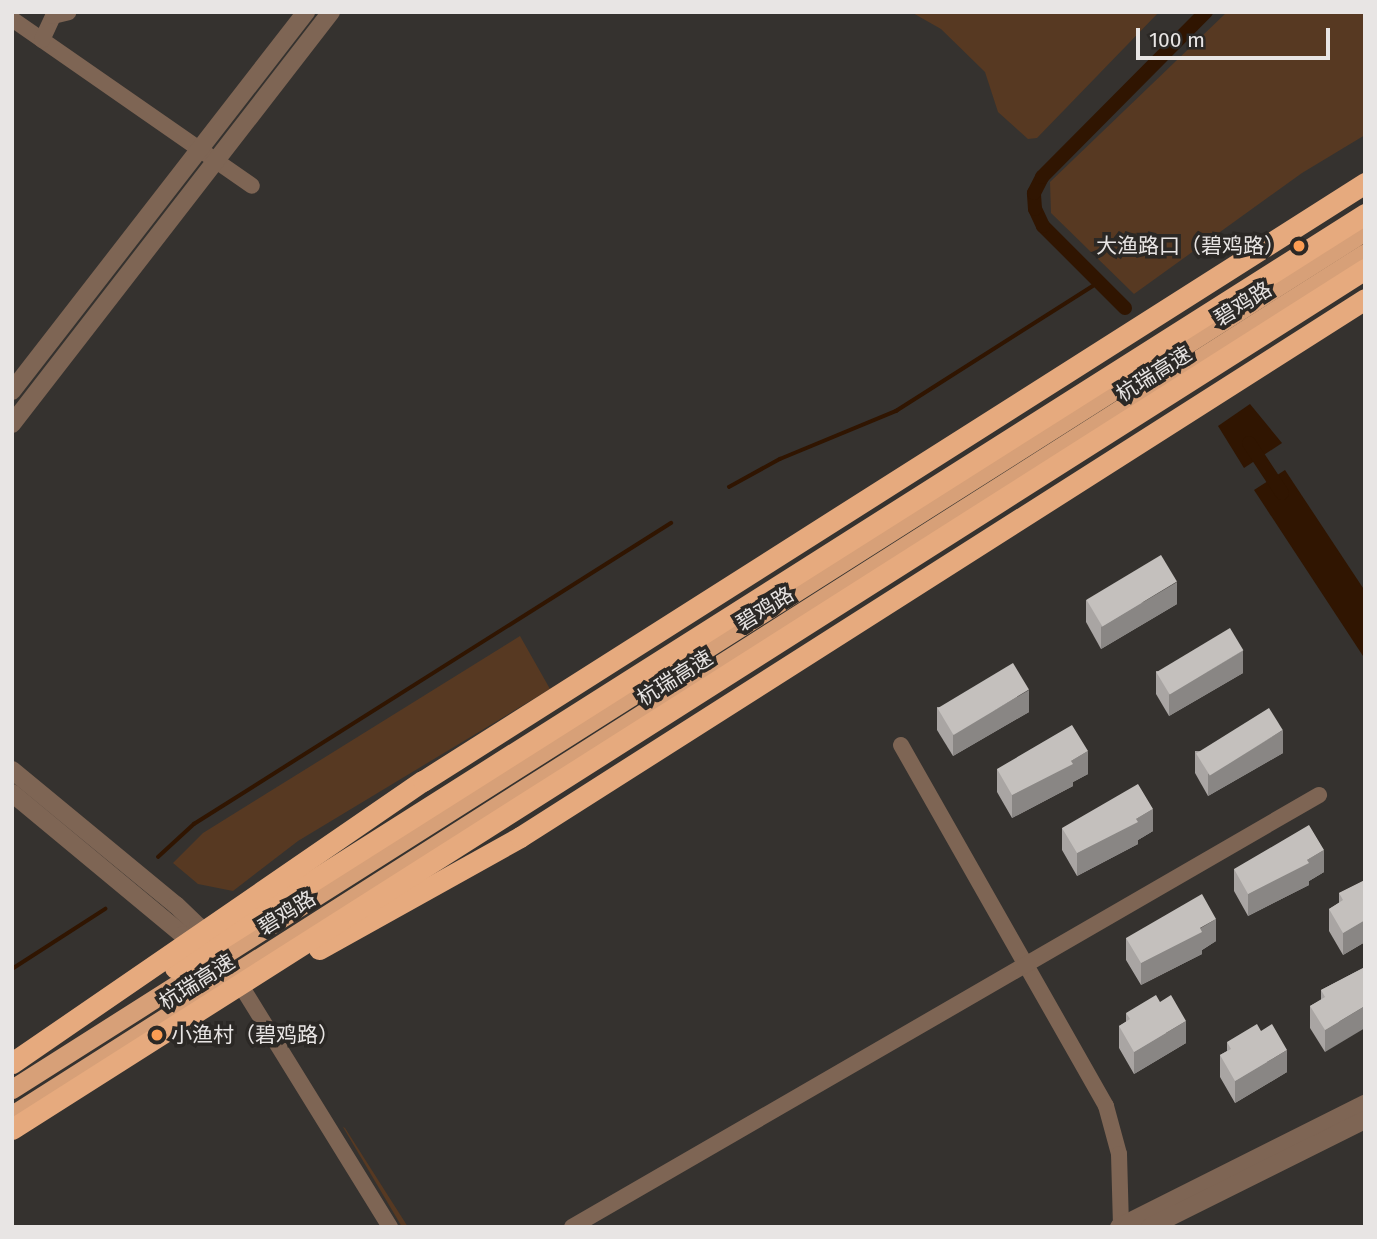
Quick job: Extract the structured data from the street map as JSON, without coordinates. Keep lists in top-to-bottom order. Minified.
{"streets":{"highway":["碧鸡路","杭瑞高速"]},"places":["大渔路口（碧鸡路）","小渔村（碧鸡路）"],"scale_bar":"100 m"}
